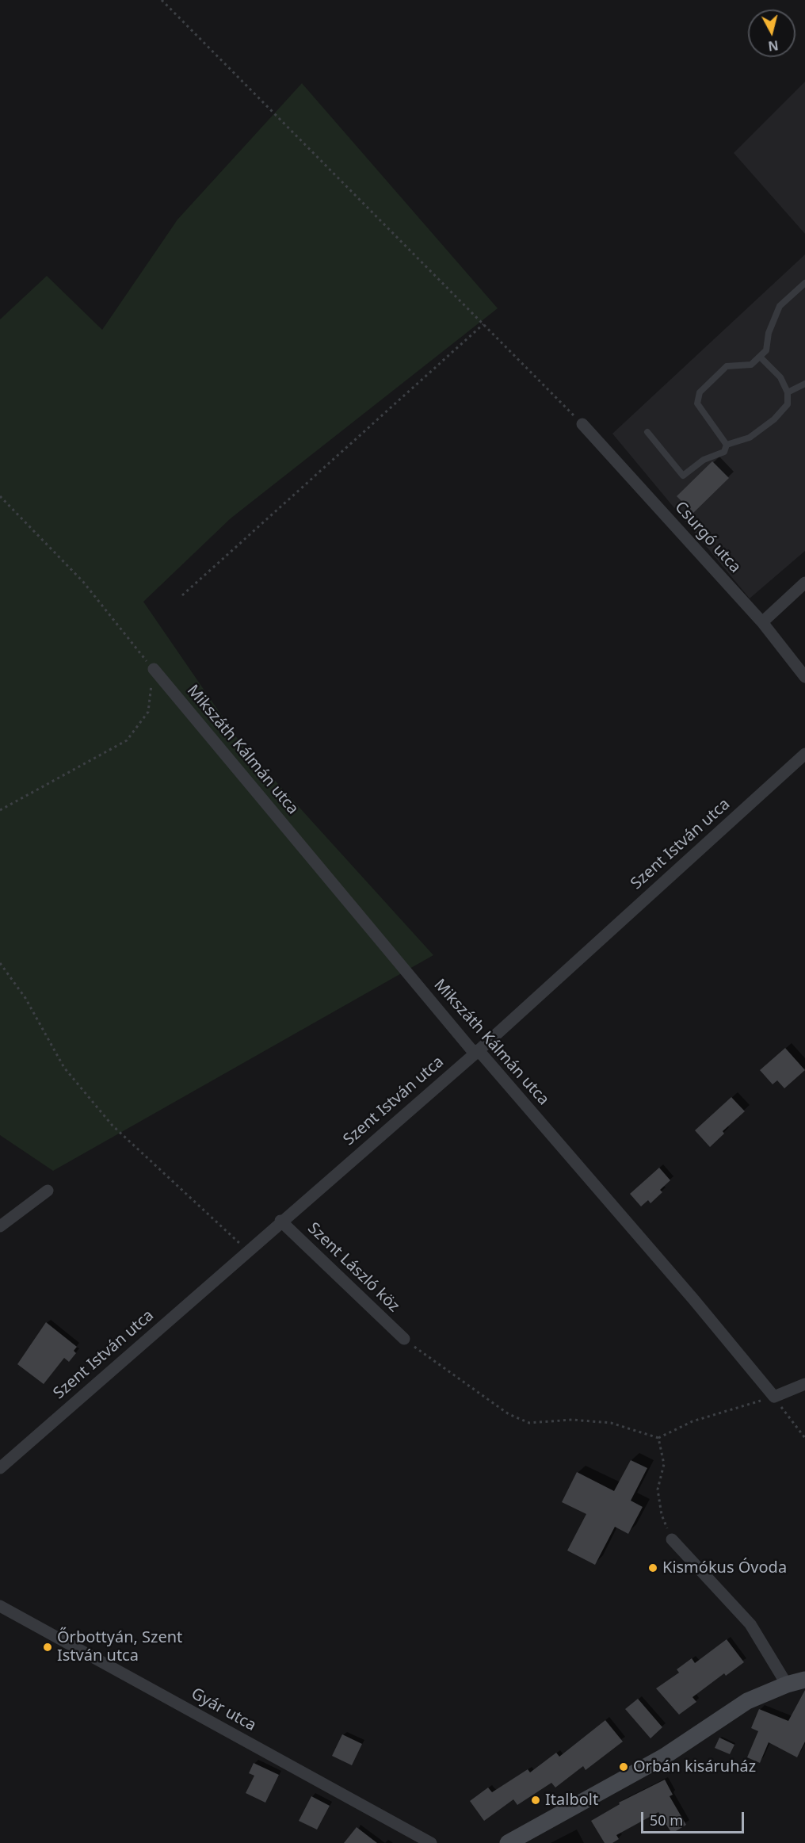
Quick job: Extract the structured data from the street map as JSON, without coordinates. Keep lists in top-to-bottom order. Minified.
{"streets":{"street":["Csurgó utca","Mikszáth Kálmán utca","Szent István utca","Szent László köz","Gyár utca"]},"crossings":[["Mikszáth Kálmán utca","Szent István utca"],["Szent István utca","Szent László köz"]],"places":["Kismókus Óvoda","Őrbottyán, Szent István utca","Orbán kisáruház","Italbolt"],"scale_bar":"50 m","north":"bottom"}
